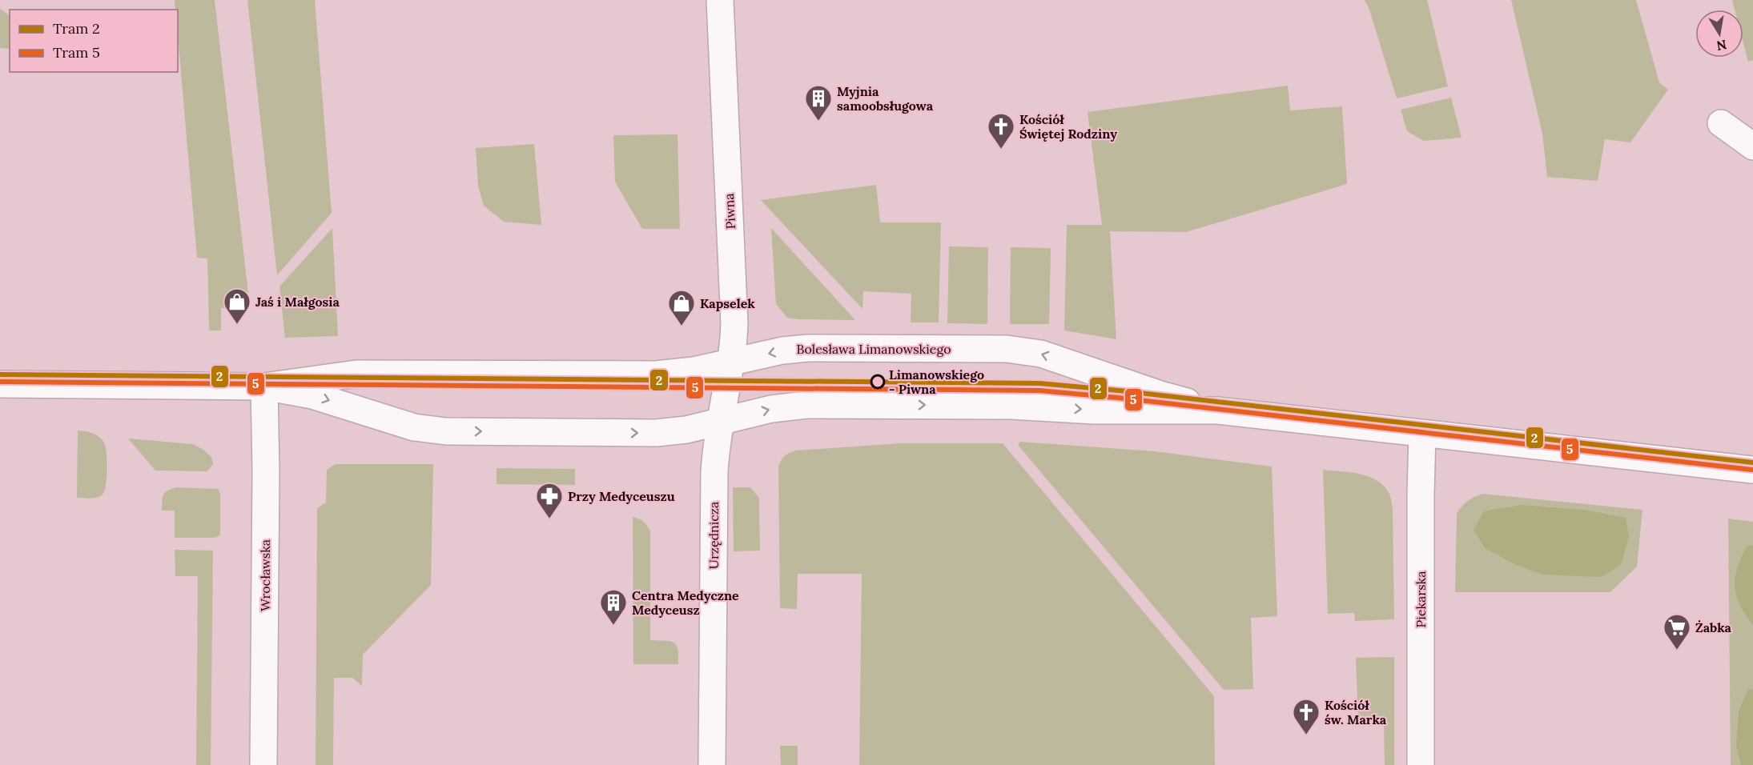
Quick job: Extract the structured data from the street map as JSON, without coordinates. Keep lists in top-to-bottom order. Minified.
{"streets":{"street":["Piwna","Bolesława Limanowskiego","Urzędnicza","Wrocławska","Piekarska"]},"crossings":[["Piwna","Bolesława Limanowskiego"],["Piwna","Urzędnicza"],["Bolesława Limanowskiego","Urzędnicza"],["Bolesława Limanowskiego","Wrocławska"],["Bolesława Limanowskiego","Piekarska"]],"places":{"building":["Myjnia samoobsługowa","Centra Medyczne Medyceusz"],"church":["Kościół Świętej Rodziny","Kościół św. Marka"],"shop":["Jaś i Małgosia","Kapselek"],"other":["Limanowskiego - Piwna"],"pharmacy":["Przy Medyceuszu"],"supermarket":["Żabka"]},"lines":["tram line 2","tram line 5"],"legend":["Tram 2","Tram 5"],"north":"bottom"}
